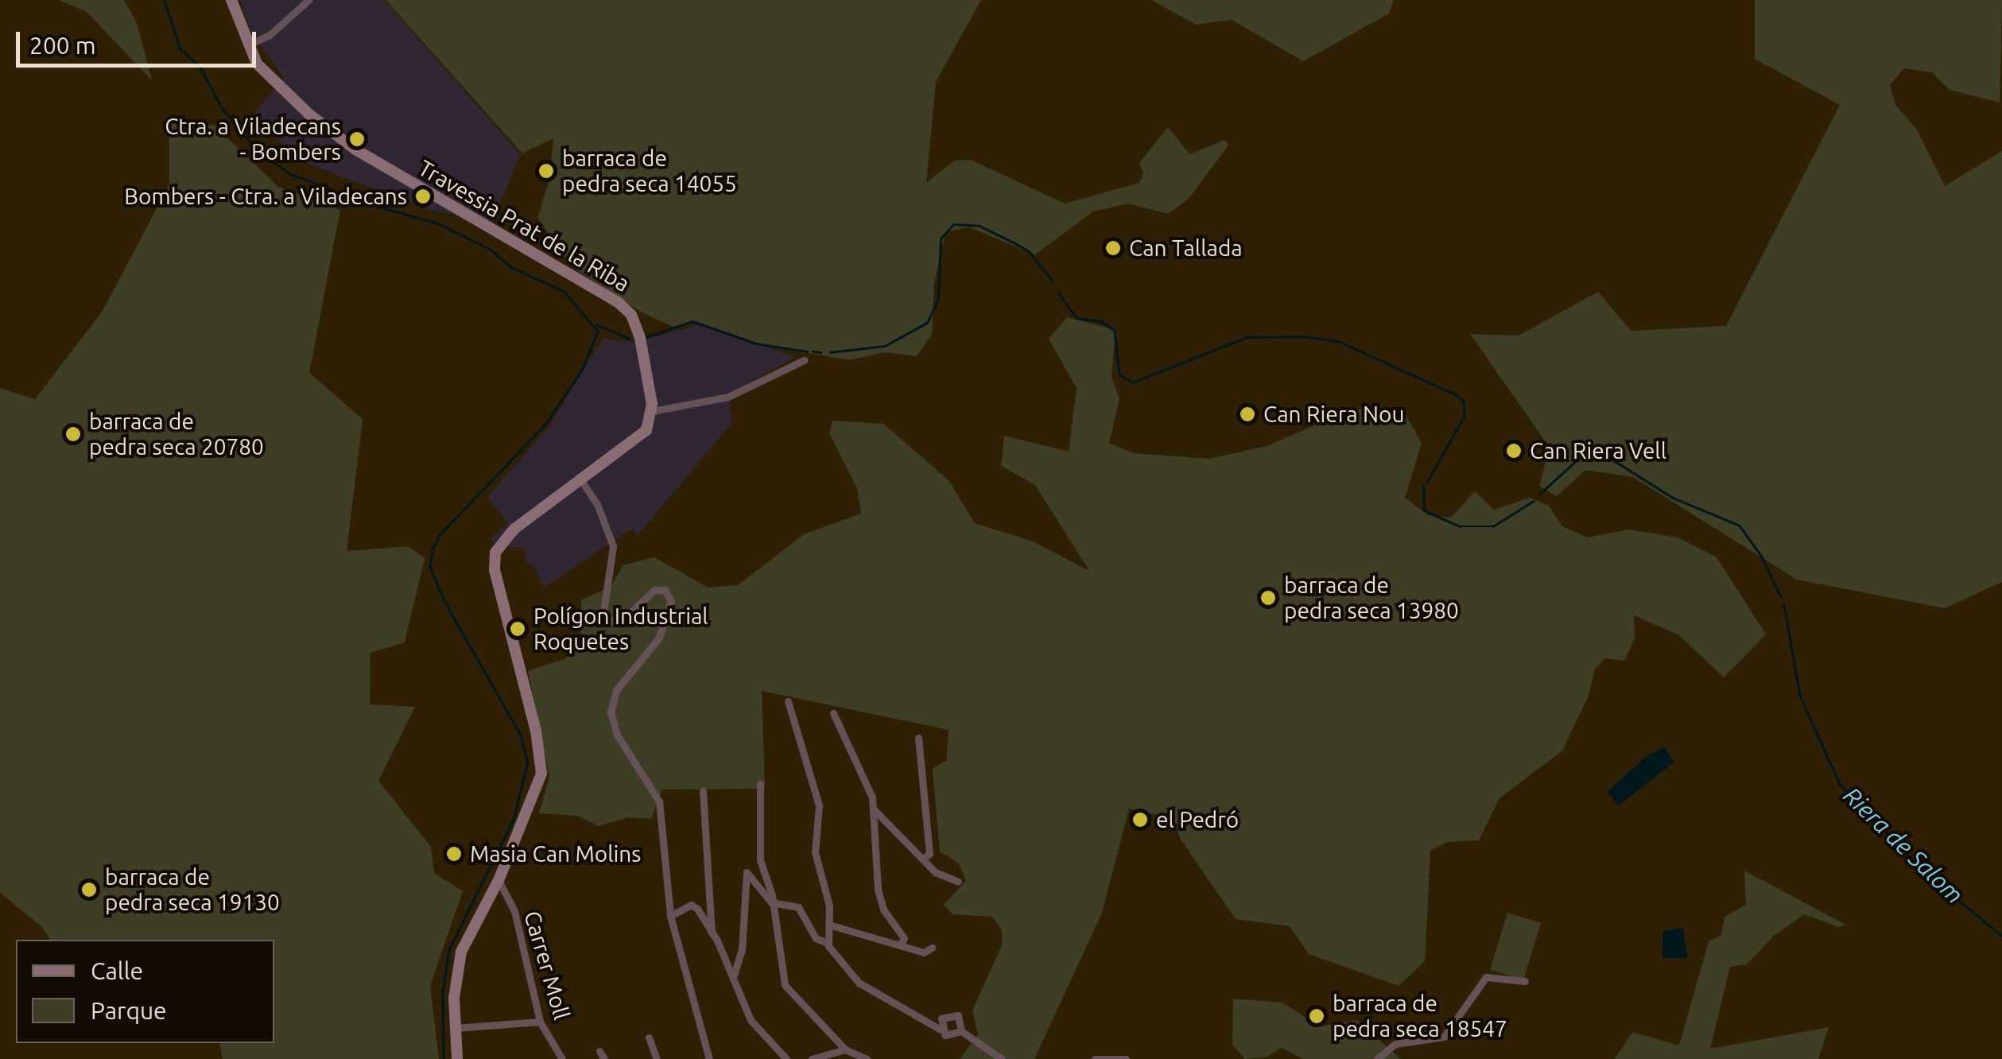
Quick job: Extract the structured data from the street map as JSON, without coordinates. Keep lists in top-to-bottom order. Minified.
{"streets":{"street":["Travessia Prat de la Riba","Carrer Moll"]},"water":["Riera de Salom"],"places":["Ctra. a Viladecans - Bombers","barraca de pedra seca 14055","Bombers - Ctra. a Viladecans","Can Tallada","Can Riera Nou","barraca de pedra seca 20780","Can Riera Vell","barraca de pedra seca 13980","Polígon Industrial Roquetes","el Pedró","Masia Can Molins","barraca de pedra seca 19130","barraca de pedra seca 18547"],"legend":["Calle","Parque"],"scale_bar":"200 m"}
